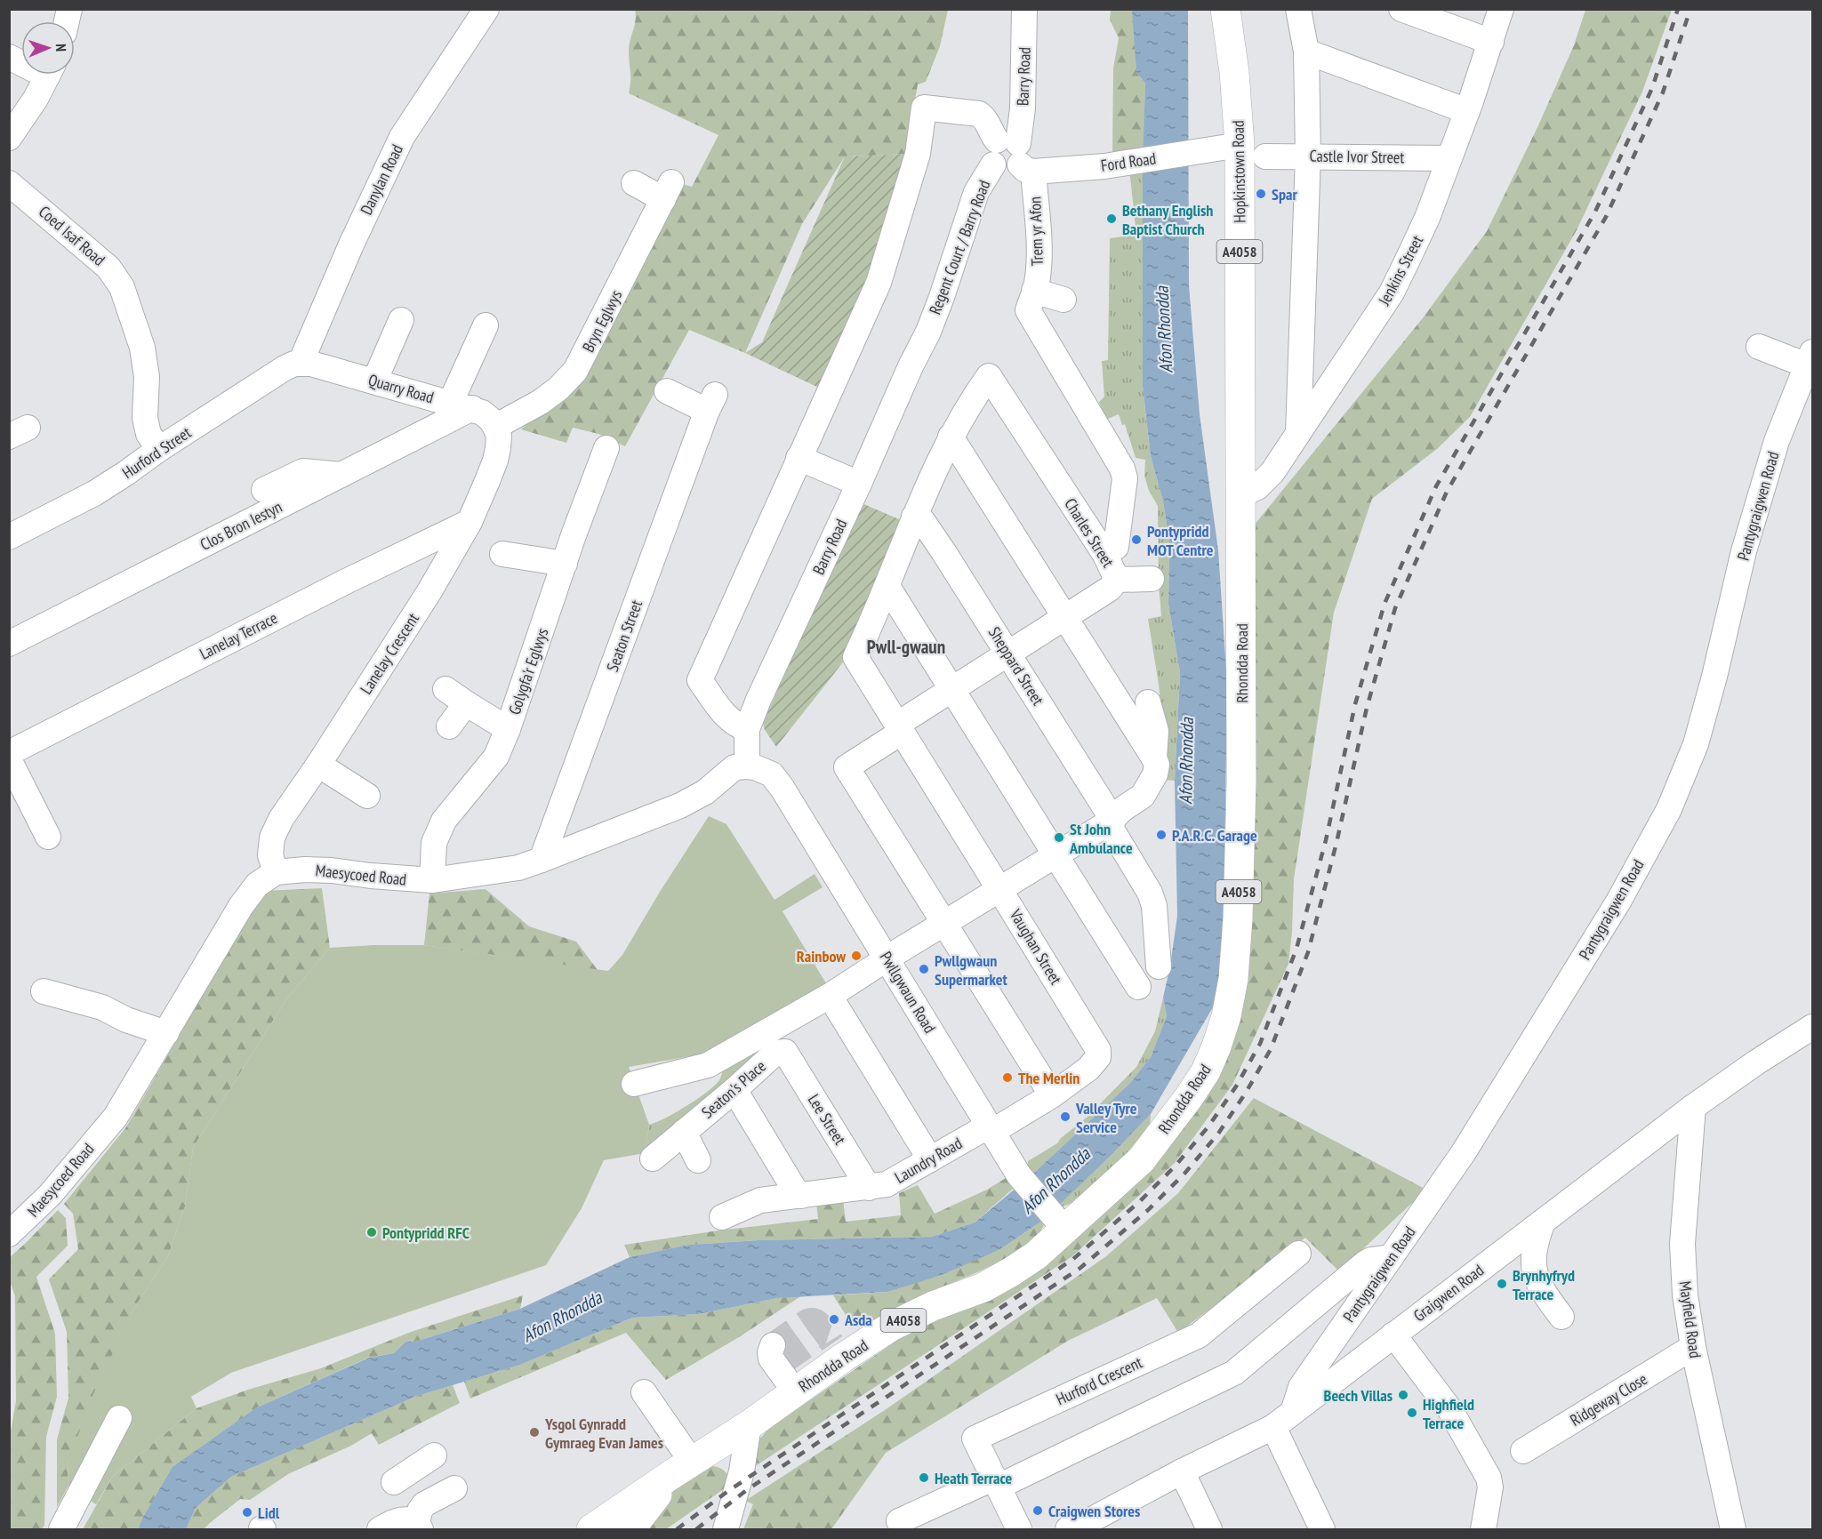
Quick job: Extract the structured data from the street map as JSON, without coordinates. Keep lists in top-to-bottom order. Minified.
{"streets":{"main road":["Hopkinstown Road","A4058","Rhondda Road"],"street":["Barry Road","Castle Ivor Street","Ford Road","Danylan Road","Trem yr Afon","Coed Isaf Road","Regent Court / Barry Road","Jenkins Street","Bryn Eglwys","Quarry Road","Hurford Street","Pantygraigwen Road","Clos Bron Iestyn","Charles Street","Lanelay Terrace","Seaton Street","Lanelay Crescent","Sheppard Street","Golygfa'r Eglwys","Maesycoed Road","Vaughan Street","Pwllgwaun Road","Seaton's Place","Lee Street","Laundry Road","Graigwen Road","Mayfield Road","Hurford Crescent","Ridgeway Close"]},"crossings":[["Barry Road","Ford Road"],["Barry Road","Trem yr Afon"],["Barry Road","Regent Court / Barry Road"],["Barry Road","Maesycoed Road"],["Barry Road","Pwllgwaun Road"],["Castle Ivor Street","Ford Road"],["Castle Ivor Street","Hopkinstown Road"],["Castle Ivor Street","Jenkins Street"],["Ford Road","Hopkinstown Road"],["Ford Road","Trem yr Afon"],["Ford Road","Regent Court / Barry Road"],["Hopkinstown Road","Jenkins Street"],["Hopkinstown Road","Rhondda Road"],["Danylan Road","Quarry Road"],["Danylan Road","Hurford Street"],["Trem yr Afon","Regent Court / Barry Road"],["Coed Isaf Road","Hurford Street"],["A4058","Rhondda Road"],["Jenkins Street","Rhondda Road"],["Bryn Eglwys","Quarry Road"],["Bryn Eglwys","Lanelay Crescent"],["Quarry Road","Hurford Street"],["Quarry Road","Clos Bron Iestyn"],["Quarry Road","Lanelay Crescent"],["Pantygraigwen Road","Graigwen Road"],["Charles Street","Sheppard Street"],["Charles Street","Vaughan Street"],["Lanelay Terrace","Lanelay Crescent"],["Seaton Street","Maesycoed Road"],["Lanelay Crescent","Maesycoed Road"],["Rhondda Road","Pwllgwaun Road"],["Golygfa'r Eglwys","Maesycoed Road"],["Maesycoed Road","Pwllgwaun Road"],["Vaughan Street","Pwllgwaun Road"],["Vaughan Street","Laundry Road"],["Pwllgwaun Road","Laundry Road"],["Seaton's Place","Lee Street"],["Lee Street","Laundry Road"],["Graigwen Road","Mayfield Road"],["Mayfield Road","Ridgeway Close"]],"districts":["Pwll-gwaun"],"water":["Afon Rhondda"],"places":["Spar","Bethany English Baptist Church","Pontypridd MOT Centre","P.A.R.C. Garage","St John Ambulance","Rainbow","Pwllgwaun Supermarket","The Merlin","Valley Tyre Service","Pontypridd RFC","Brynhyfryd Terrace","Asda","Beech Villas","Highfield Terrace","Ysgol Gynradd Gymraeg Evan James","Heath Terrace","Craigwen Stores","Lidl"],"north":"right"}
